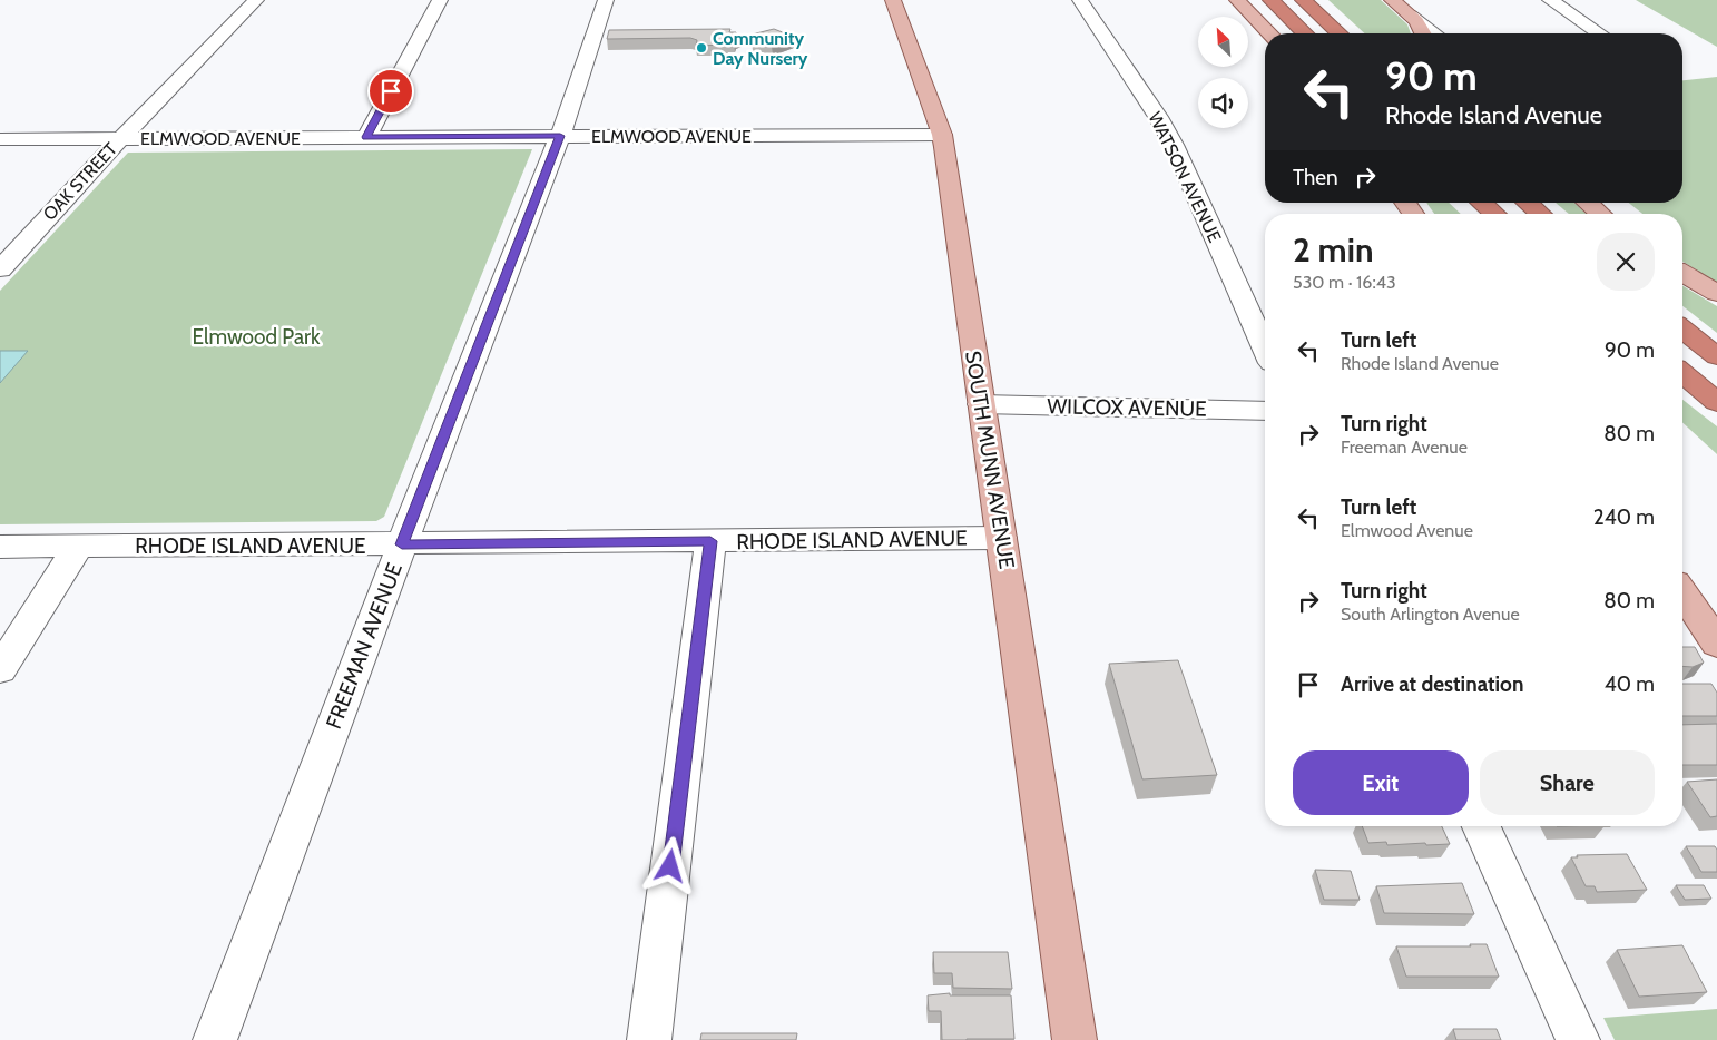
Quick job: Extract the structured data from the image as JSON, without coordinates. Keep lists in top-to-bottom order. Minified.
{"streets":{"main road":["SOUTH MUNN AVENUE"],"street":["ELMWOOD AVENUE","WATSON AVENUE","OAK STREET","WILCOX AVENUE","RHODE ISLAND AVENUE","FREEMAN AVENUE"]},"crossings":[["ELMWOOD AVENUE","OAK STREET"],["ELMWOOD AVENUE","SOUTH MUNN AVENUE"],["ELMWOOD AVENUE","FREEMAN AVENUE"],["WILCOX AVENUE","SOUTH MUNN AVENUE"],["SOUTH MUNN AVENUE","RHODE ISLAND AVENUE"],["RHODE ISLAND AVENUE","FREEMAN AVENUE"]],"parks":["Elmwood Park"],"places":["Community Day Nursery"],"north":"top left","page":{"turn":["90 m","Rhode Island Avenue"],"then":"Then","heading":["2 min","530 m · 16:43"],"list":[{"name":"Turn left","note":"Rhode Island Avenue","value":"90 m"},{"name":"Turn right","note":"Freeman Avenue","value":"80 m"},{"name":"Turn left","note":"Elmwood Avenue","value":"240 m"},{"name":"Turn right","note":"South Arlington Avenue","value":"80 m"},{"name":"Arrive at destination","value":"40 m"}],"buttons":["Exit","Share"]}}
